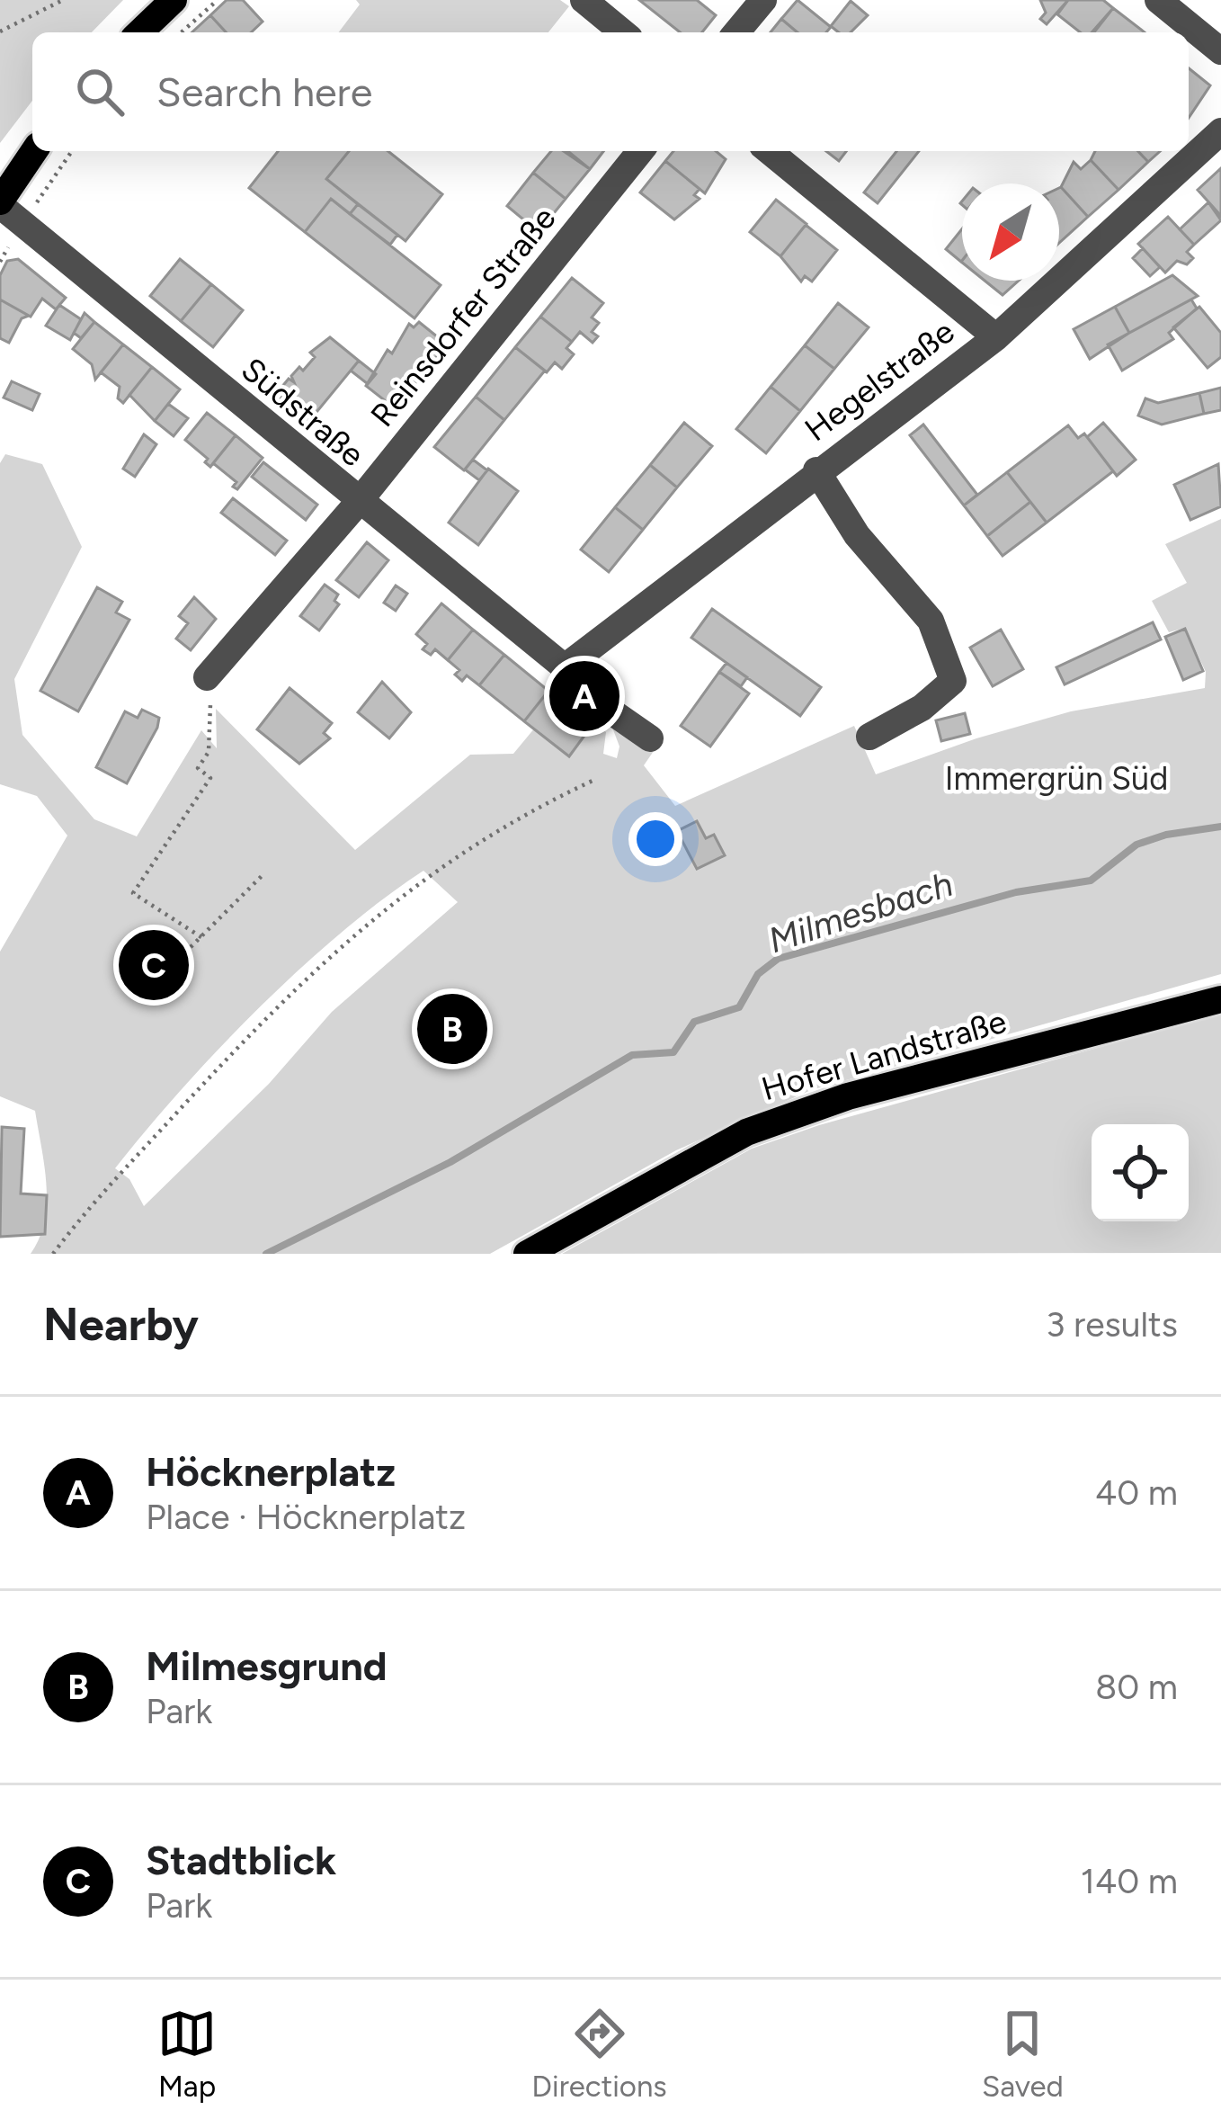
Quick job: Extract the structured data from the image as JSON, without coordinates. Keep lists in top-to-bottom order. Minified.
{"streets":{"main road":["Hofer Landstraße"],"street":["Reinsdorfer Straße","Hegelstraße","Südstraße"]},"crossings":[["Reinsdorfer Straße","Südstraße"],["Hegelstraße","Südstraße"]],"water":["Milmesbach"],"parks":["Immergrün Süd"],"north":"bottom left","page":{"search":"Search here","pins":["A","C","B"],"heading":["Nearby","3 results"],"list":[{"mark":"A","name":"Höcknerplatz","note":"Place · Höcknerplatz","value":"40 m"},{"mark":"B","name":"Milmesgrund","note":"Park","value":"80 m"},{"mark":"C","name":"Stadtblick","note":"Park","value":"140 m"}],"nav":["Map","Directions","Saved"]}}
